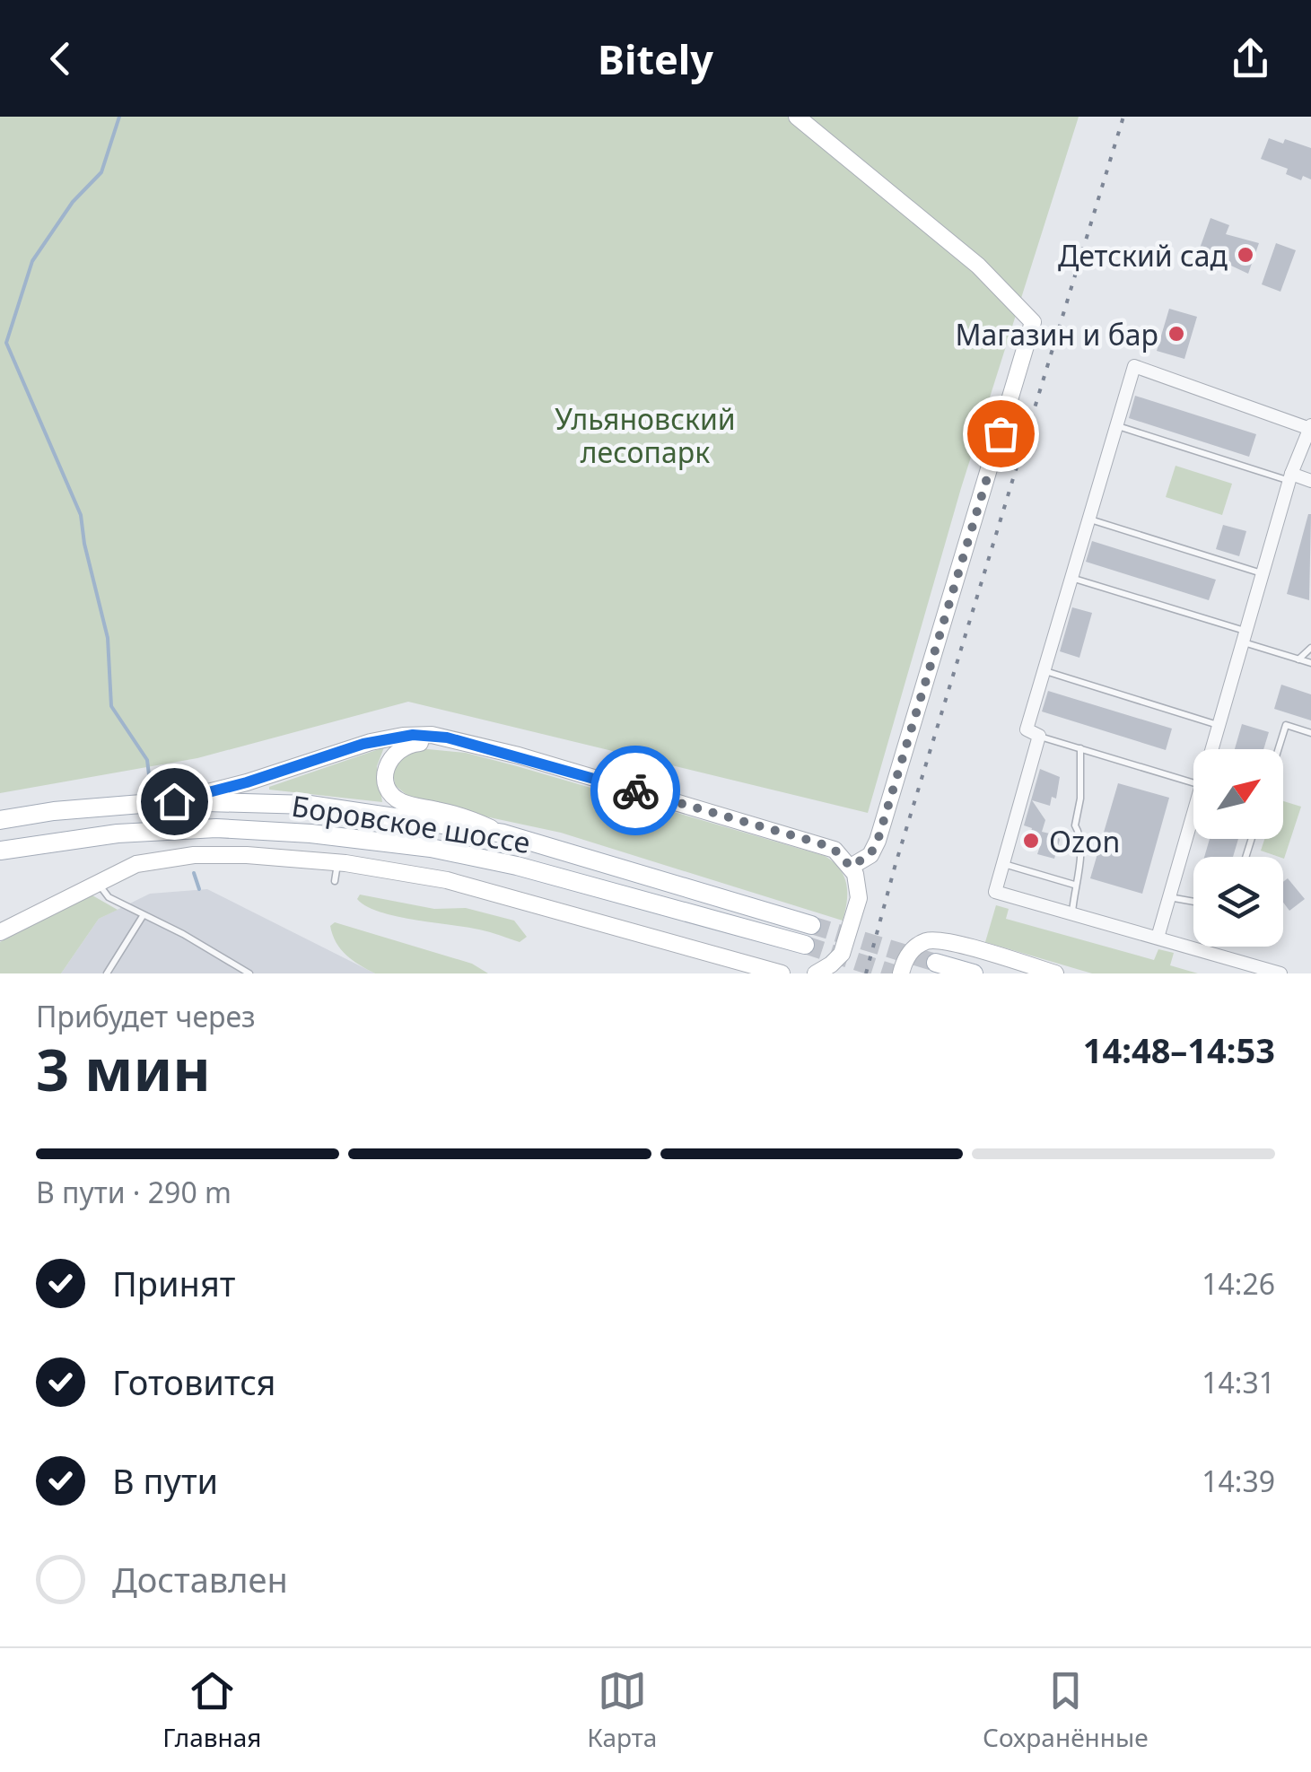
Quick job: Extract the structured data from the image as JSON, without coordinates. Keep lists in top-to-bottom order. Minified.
{"streets":{"main road":["Боровское шоссе"]},"parks":["Ульяновский лесопарк"],"places":["Детский сад","Магазин и бар","Ozon"],"north":"top right","page":{"header":"Bitely","heading":["3 мин","Прибудет через","14:48–14:53"],"bar":"В пути · 290 m","list":[["Принят","14:26"],["Готовится","14:31"],["В пути","14:39"],"Доставлен"],"tabs":["Главная","Карта","Сохранённые"]}}
